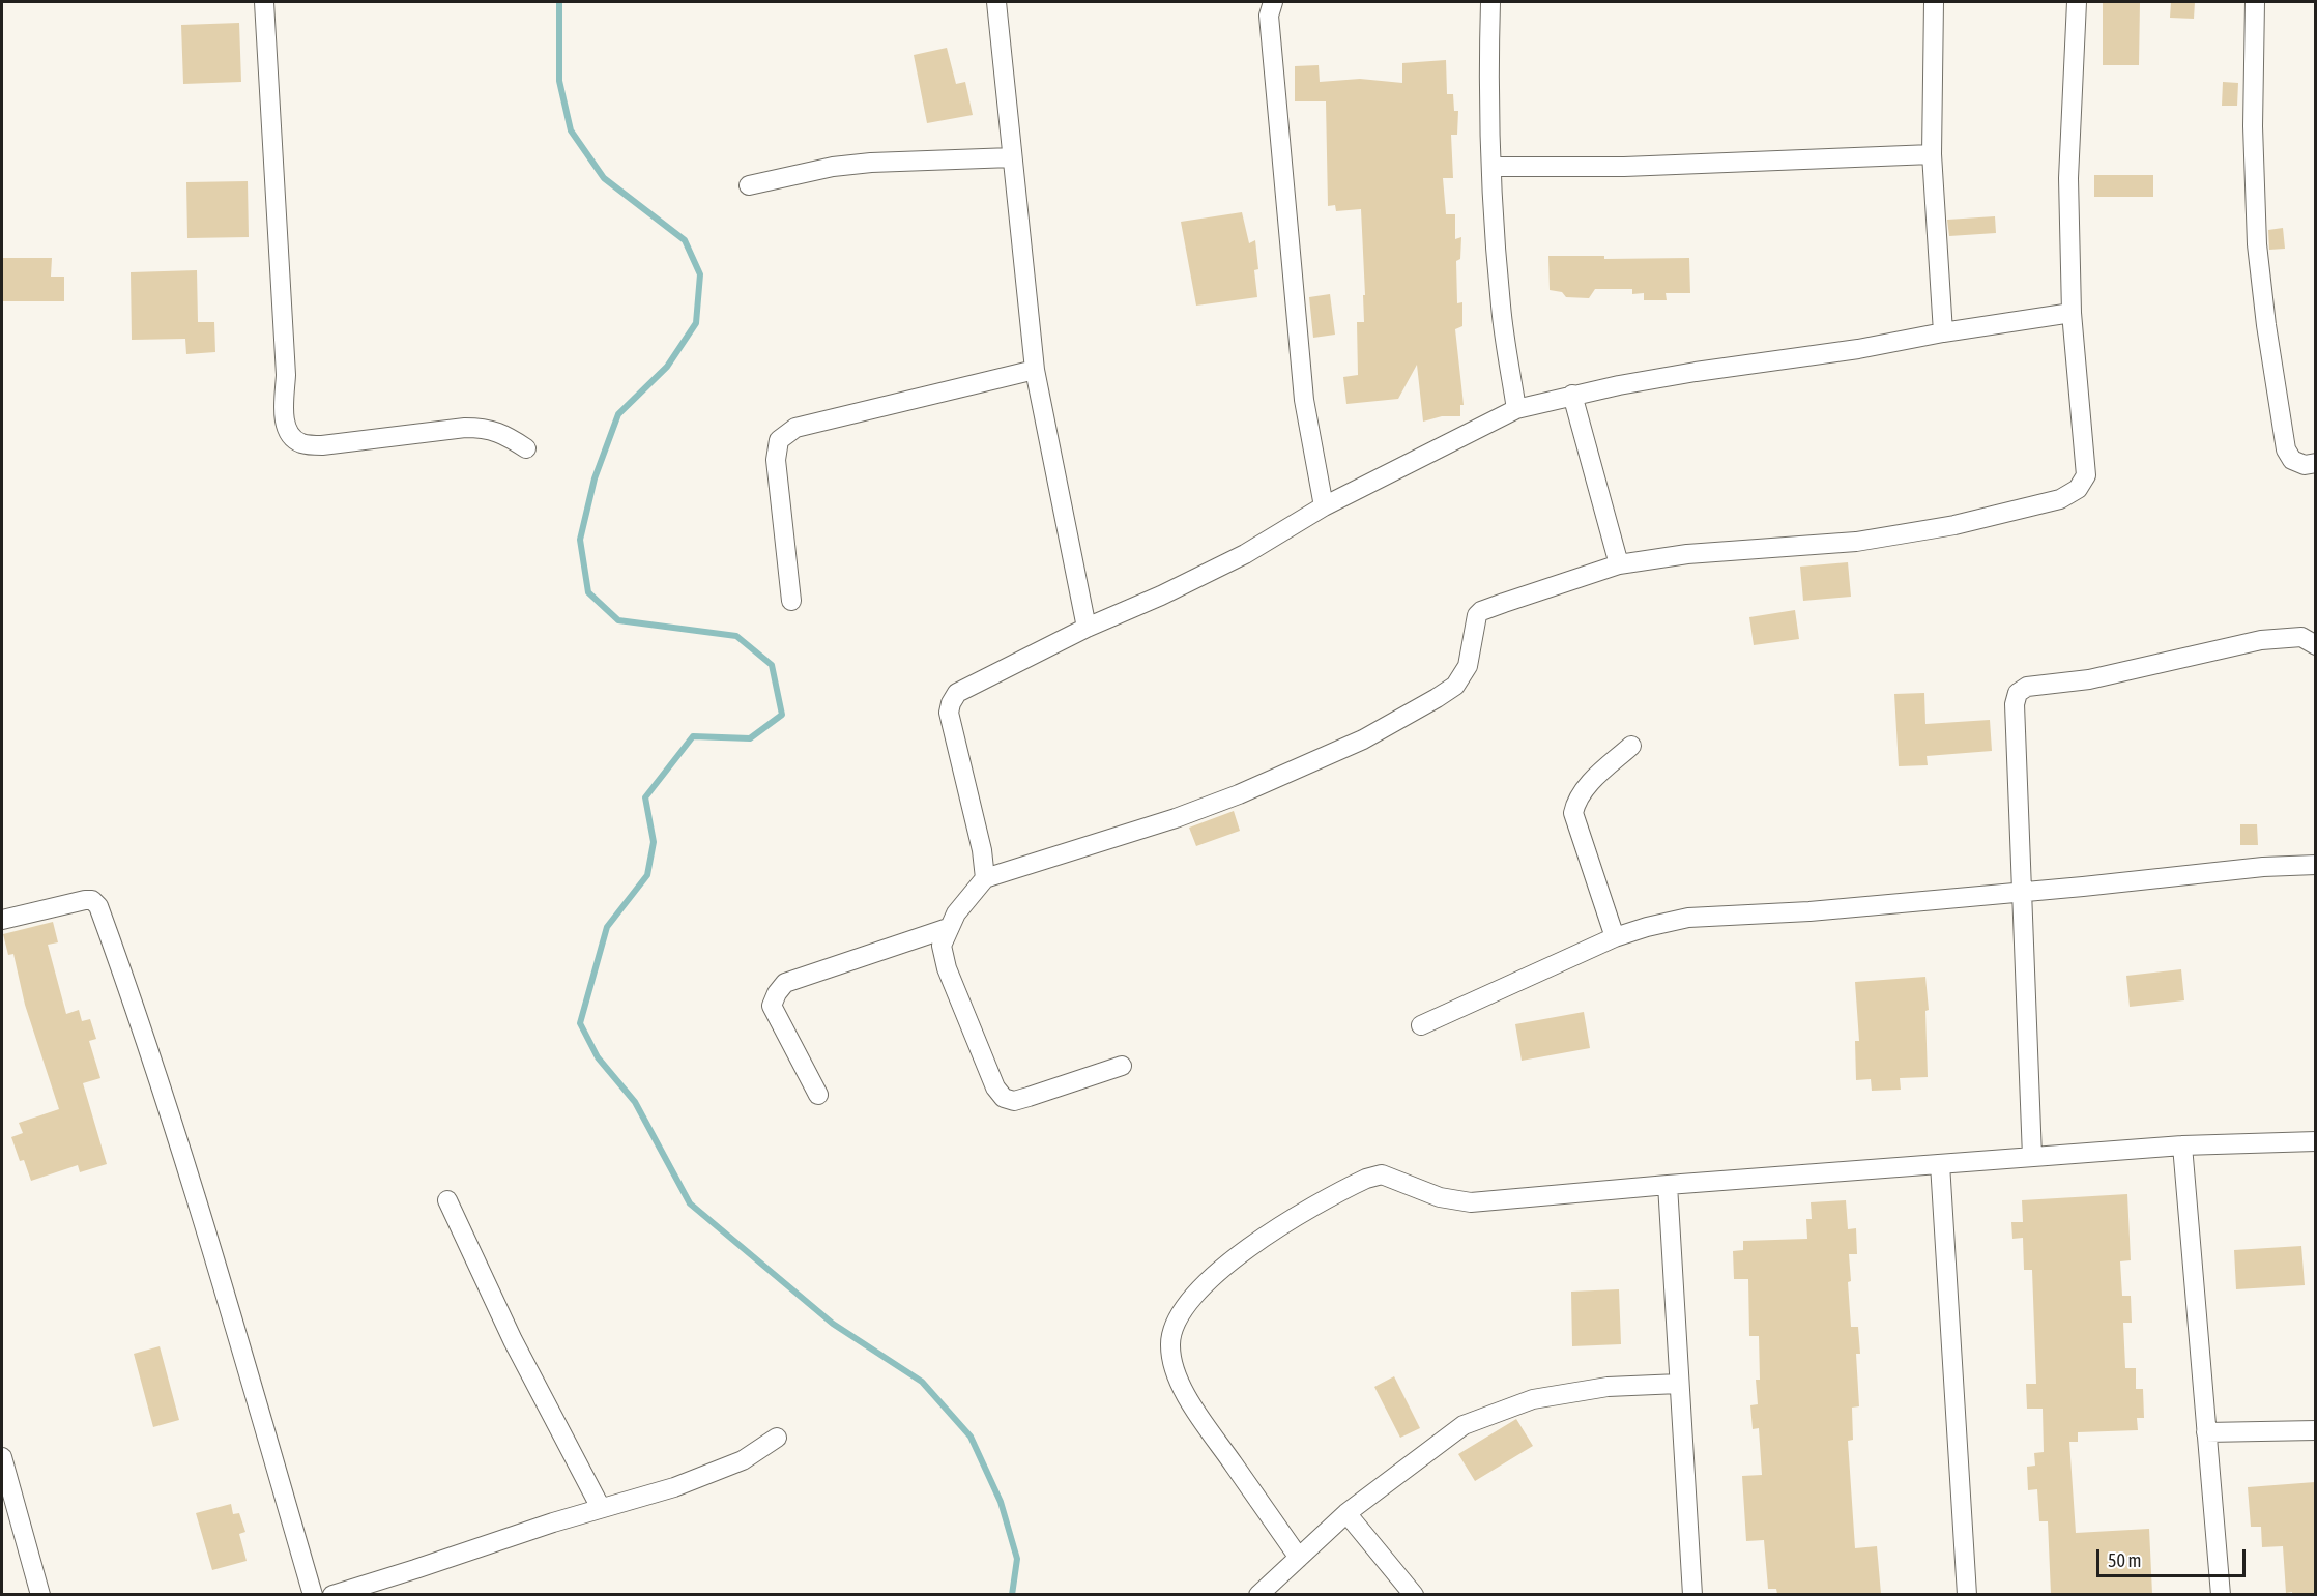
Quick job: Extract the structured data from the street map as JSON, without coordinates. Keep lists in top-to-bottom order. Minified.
{"scale_bar":"50 m"}
